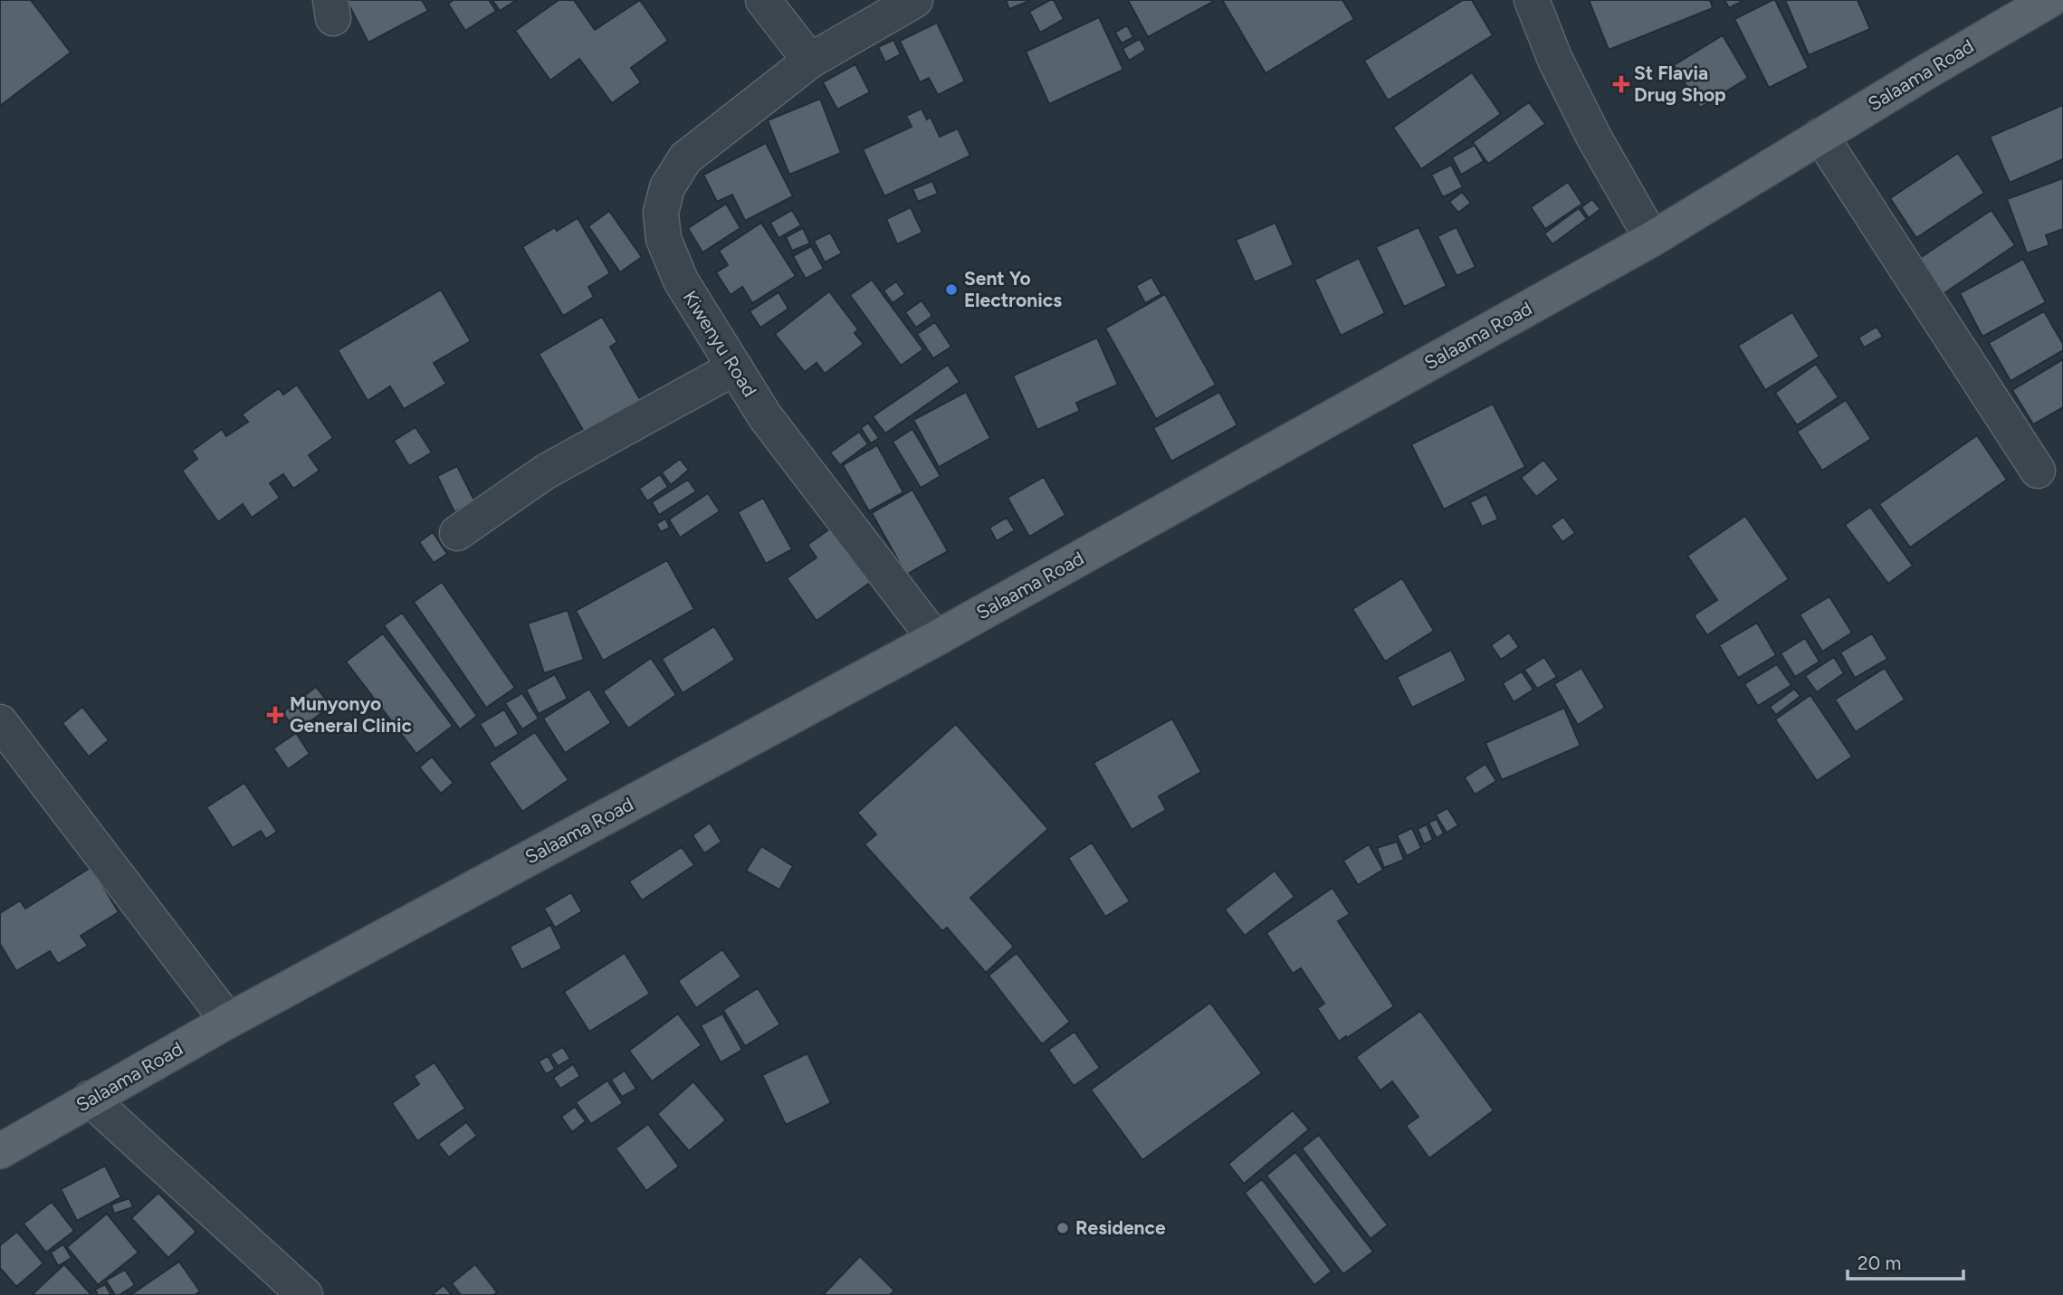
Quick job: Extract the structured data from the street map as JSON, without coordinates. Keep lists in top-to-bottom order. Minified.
{"streets":{"main road":["Salaama Road"],"street":["Kiwenyu Road"]},"crossings":[["Salaama Road","Kiwenyu Road"]],"places":{"health":["St Flavia Drug Shop","Munyonyo General Clinic"],"other":["Sent Yo Electronics","Residence"]},"scale_bar":"20 m"}
